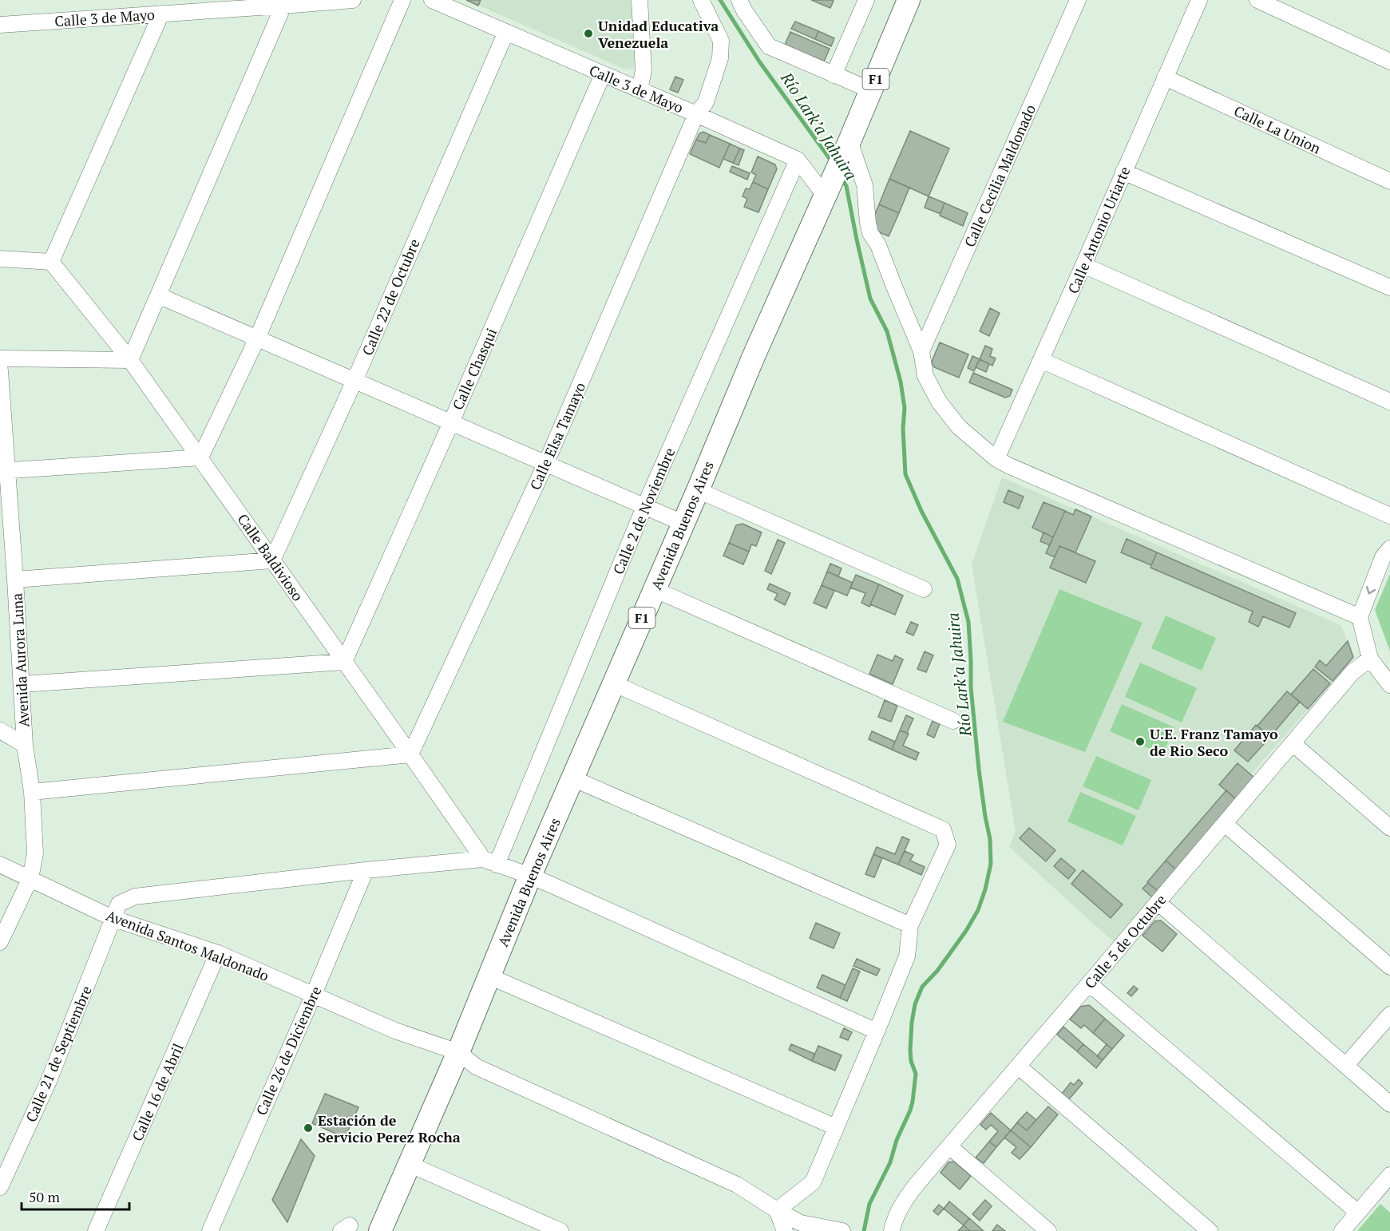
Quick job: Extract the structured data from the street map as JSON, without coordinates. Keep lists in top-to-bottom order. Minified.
{"streets":{"highway":["F1","Avenida Buenos Aires"],"street":["Calle 3 de Mayo","Calle La Union","Calle Cecilia Maldonado","Calle Antonio Uriarte","Calle 22 de Octubre","Calle Chasqui","Calle Elsa Tamayo","Calle 2 de Noviembre","Calle Baldivioso","Avenida Aurora Luna","Calle 5 de Octubre","Avenida Santos Maldonado","Calle 26 de Diciembre","Calle 21 de Septiembre","Calle 16 de Abril"]},"crossings":[["Calle 3 de Mayo","Calle 22 de Octubre"],["Calle 3 de Mayo","Calle Chasqui"],["Calle 3 de Mayo","Calle Elsa Tamayo"],["Calle 3 de Mayo","Calle 2 de Noviembre"],["Calle 3 de Mayo","Avenida Buenos Aires"],["F1","Avenida Buenos Aires"],["F1","Avenida Santos Maldonado"],["Calle La Union","Calle Antonio Uriarte"],["Calle 22 de Octubre","Calle Baldivioso"],["Calle Chasqui","Calle Baldivioso"],["Calle Elsa Tamayo","Calle Baldivioso"],["Calle 2 de Noviembre","Calle Baldivioso"],["Calle 2 de Noviembre","Calle 21 de Septiembre"],["Avenida Buenos Aires","Avenida Santos Maldonado"],["Calle Baldivioso","Calle 21 de Septiembre"],["Avenida Aurora Luna","Avenida Santos Maldonado"],["Avenida Santos Maldonado","Calle 26 de Diciembre"],["Avenida Santos Maldonado","Calle 21 de Septiembre"],["Avenida Santos Maldonado","Calle 16 de Abril"],["Calle 26 de Diciembre","Calle 21 de Septiembre"]],"water":["Río Lark’a Jahuira"],"places":["Unidad Educativa Venezuela","U.E. Franz Tamayo de Rio Seco","Estación de Servicio Perez Rocha"],"scale_bar":"50 m"}
